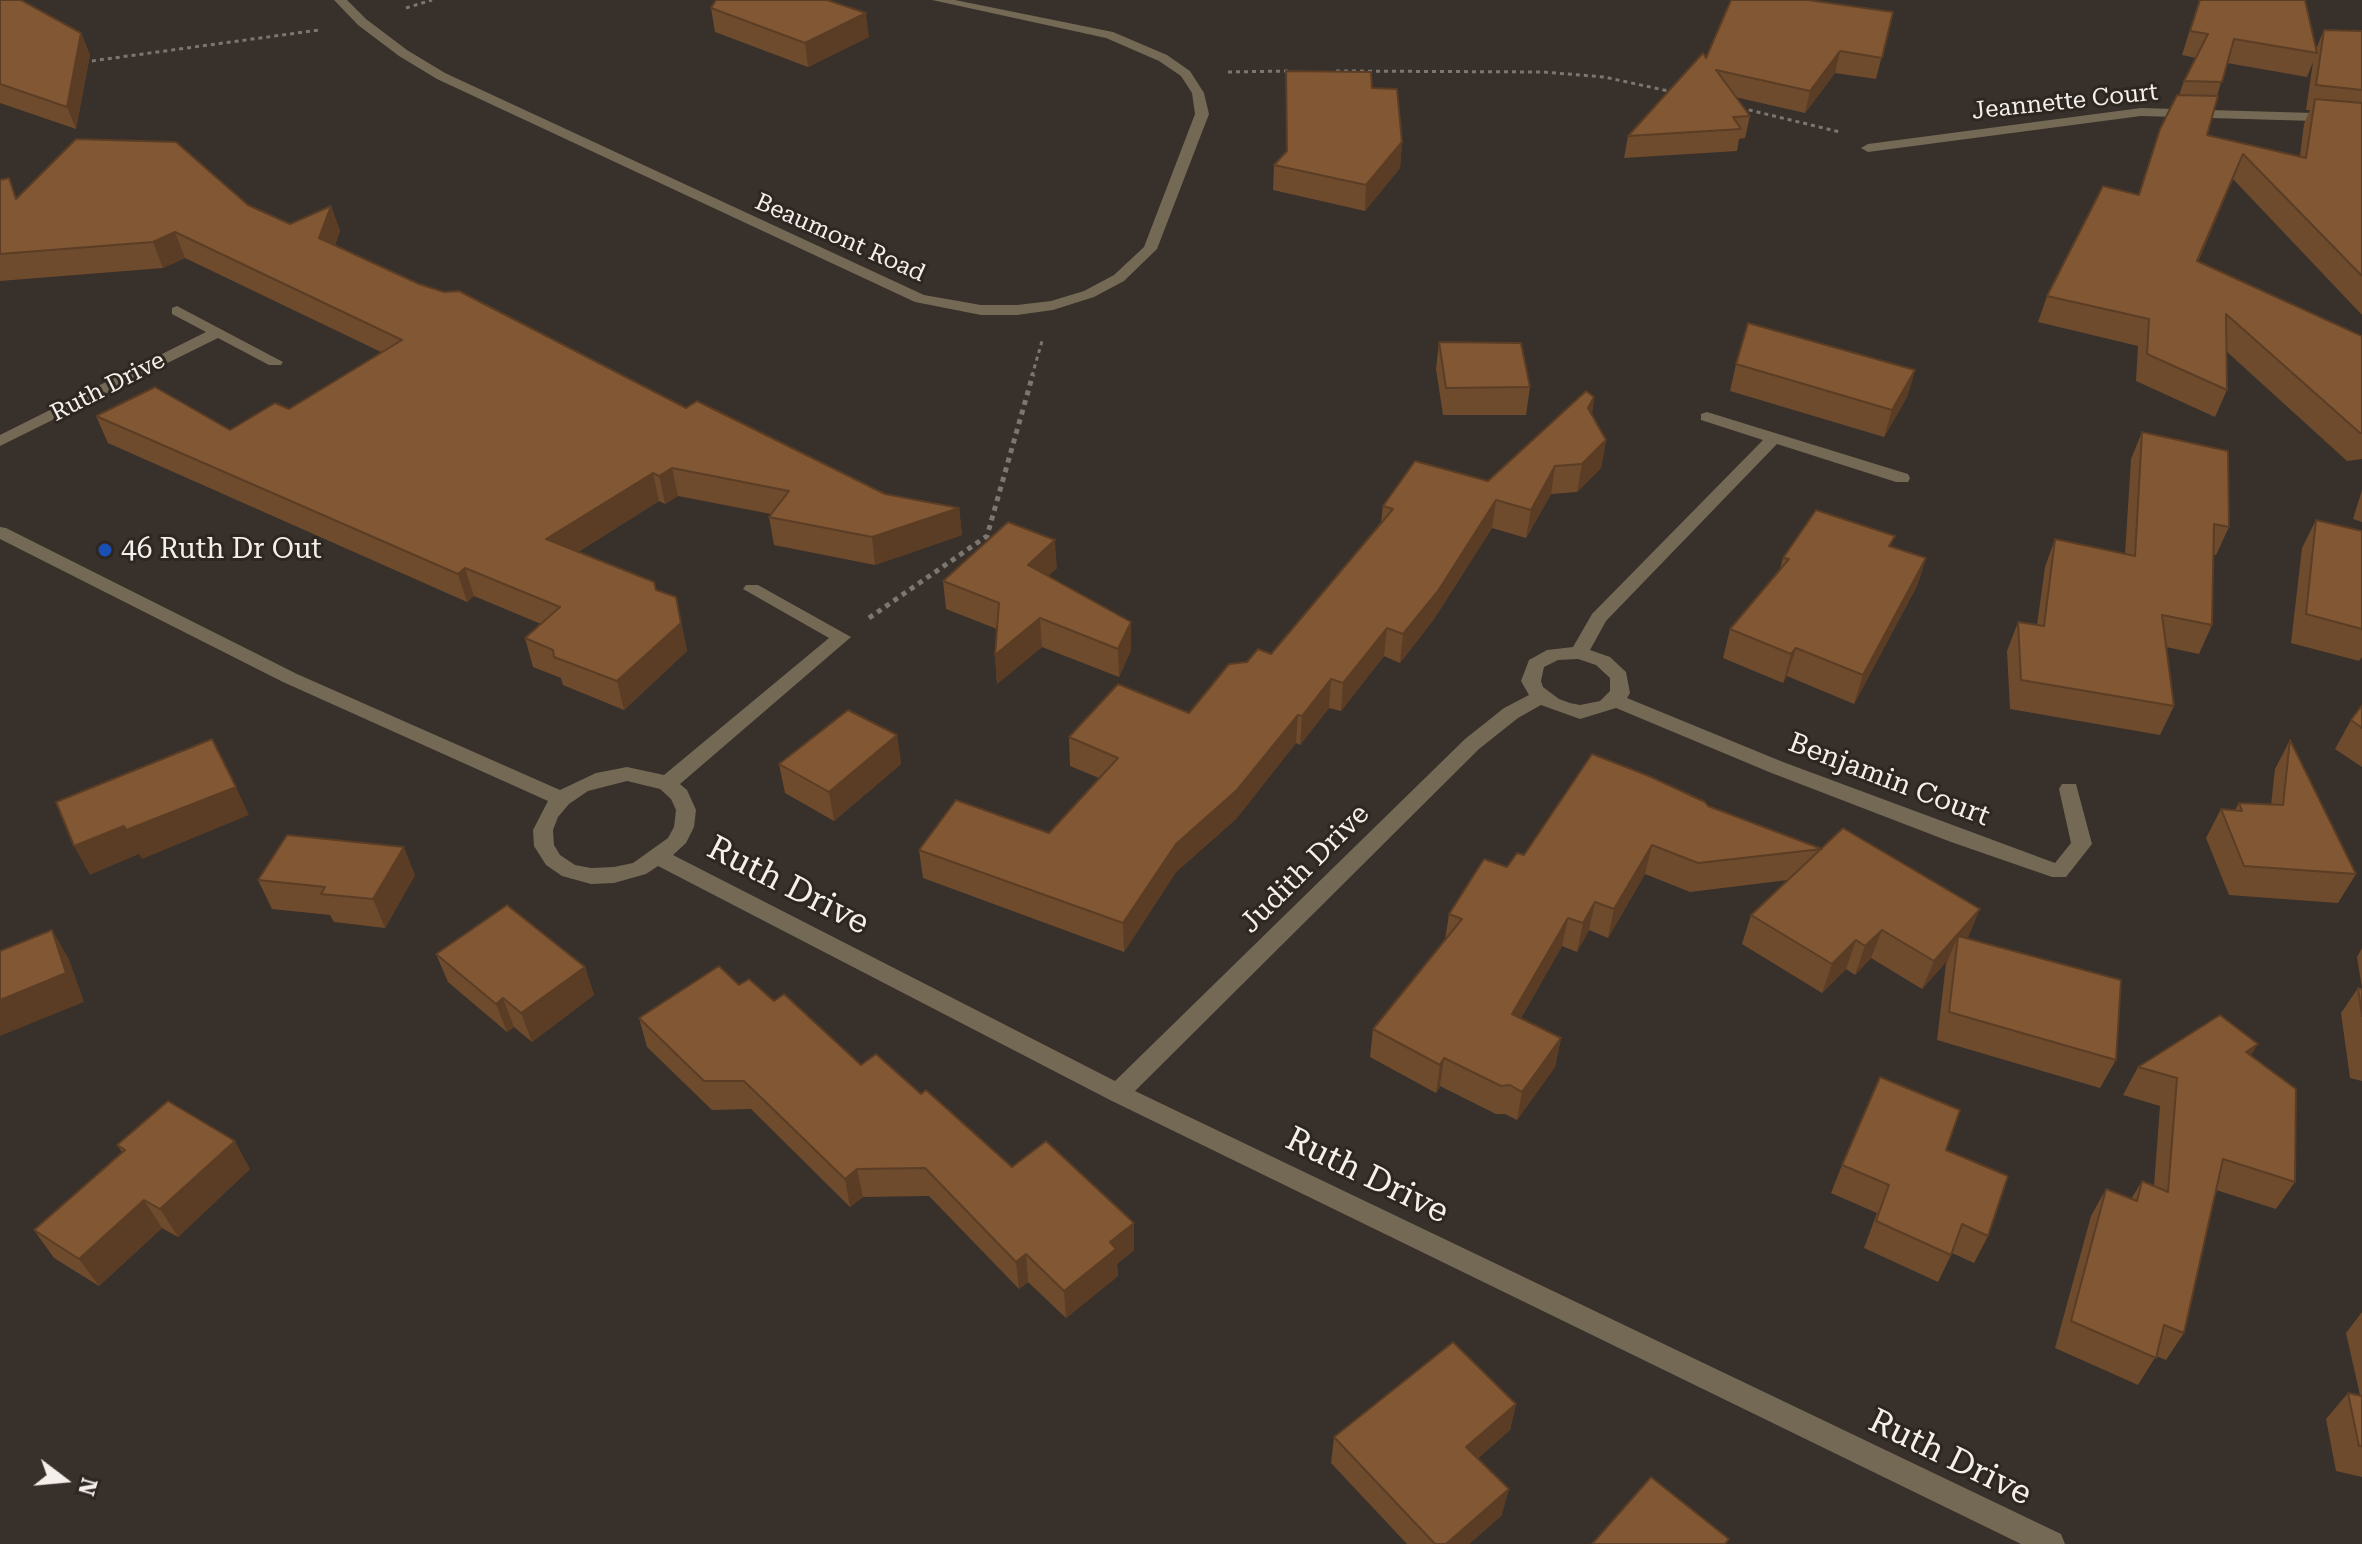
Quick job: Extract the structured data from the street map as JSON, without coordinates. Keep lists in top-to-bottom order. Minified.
{"streets":{"street":["Jeannette Court","Beaumont Road","Ruth Drive","Benjamin Court","Judith Drive"]},"crossings":[["Ruth Drive","Judith Drive"],["Benjamin Court","Judith Drive"]],"places":["46 Ruth Dr Out"],"north":"right"}
